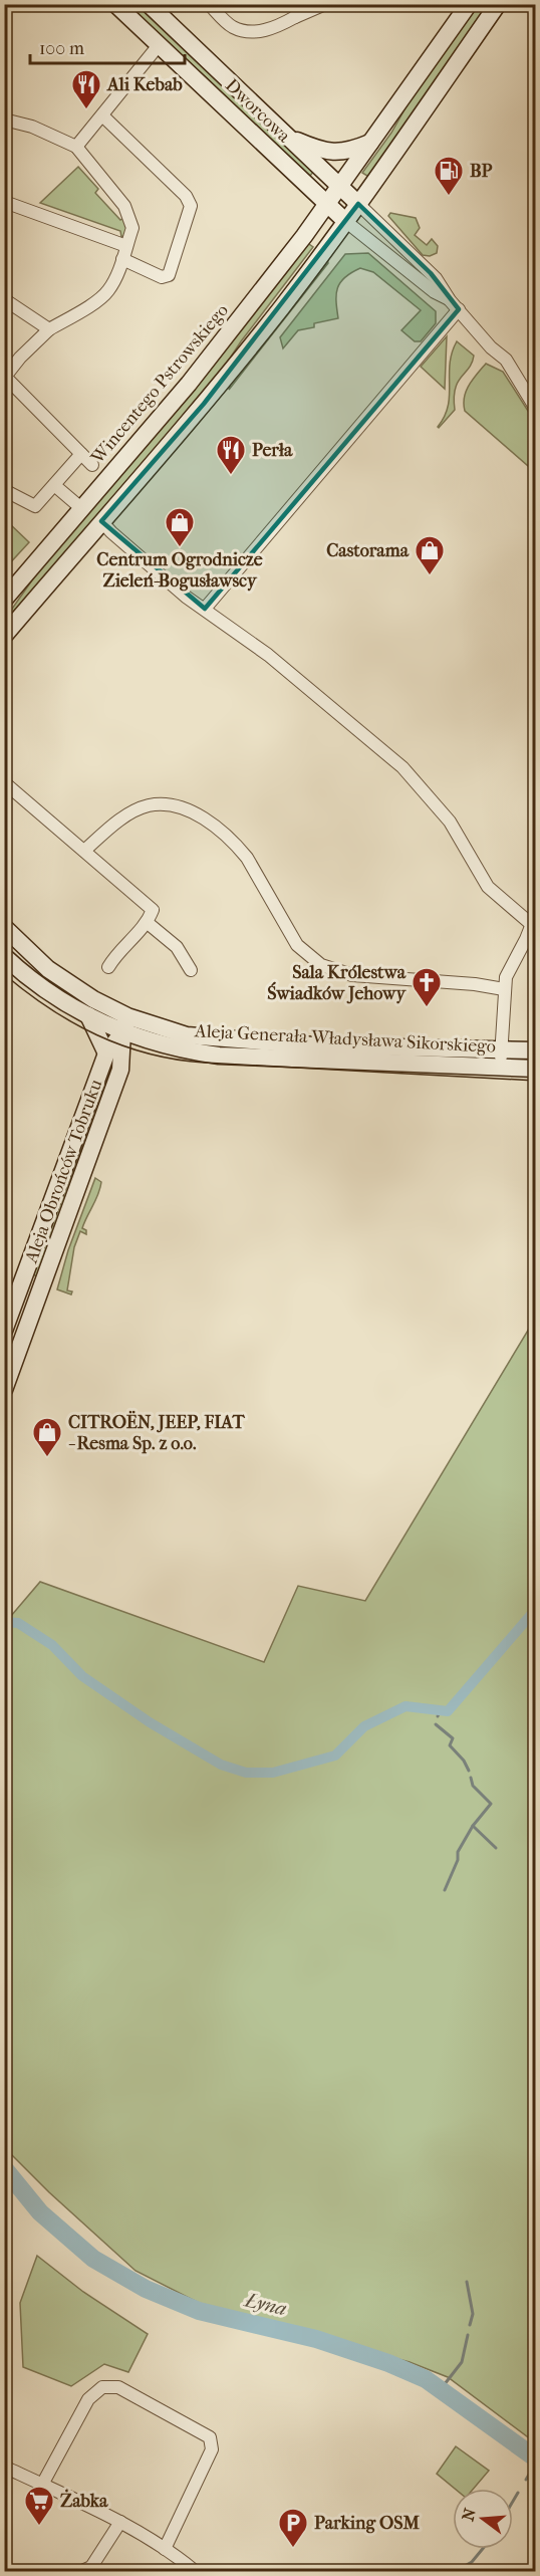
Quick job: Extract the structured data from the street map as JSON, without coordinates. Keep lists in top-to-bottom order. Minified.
{"streets":{"main road":["Dworcowa","Wincentego Pstrowskiego","Aleja Generała Władysława Sikorskiego","Aleja Obrońców Tobruku"]},"crossings":[["Dworcowa","Wincentego Pstrowskiego"],["Aleja Generała Władysława Sikorskiego","Aleja Obrońców Tobruku"]],"water":["Łyna"],"places":{"restaurant":["Ali Kebab","Perła"],"fuel station":["BP"],"shop":["Centrum Ogrodnicze Zieleń-Bogusławscy","Castorama","CITROËN, JEEP, FIAT - Resma Sp. z o.o."],"church":["Sala Królestwa Świadków Jehowy"],"supermarket":["Żabka"],"parking":["Parking OSM"]},"scale_bar":"100 m","north":"left"}
